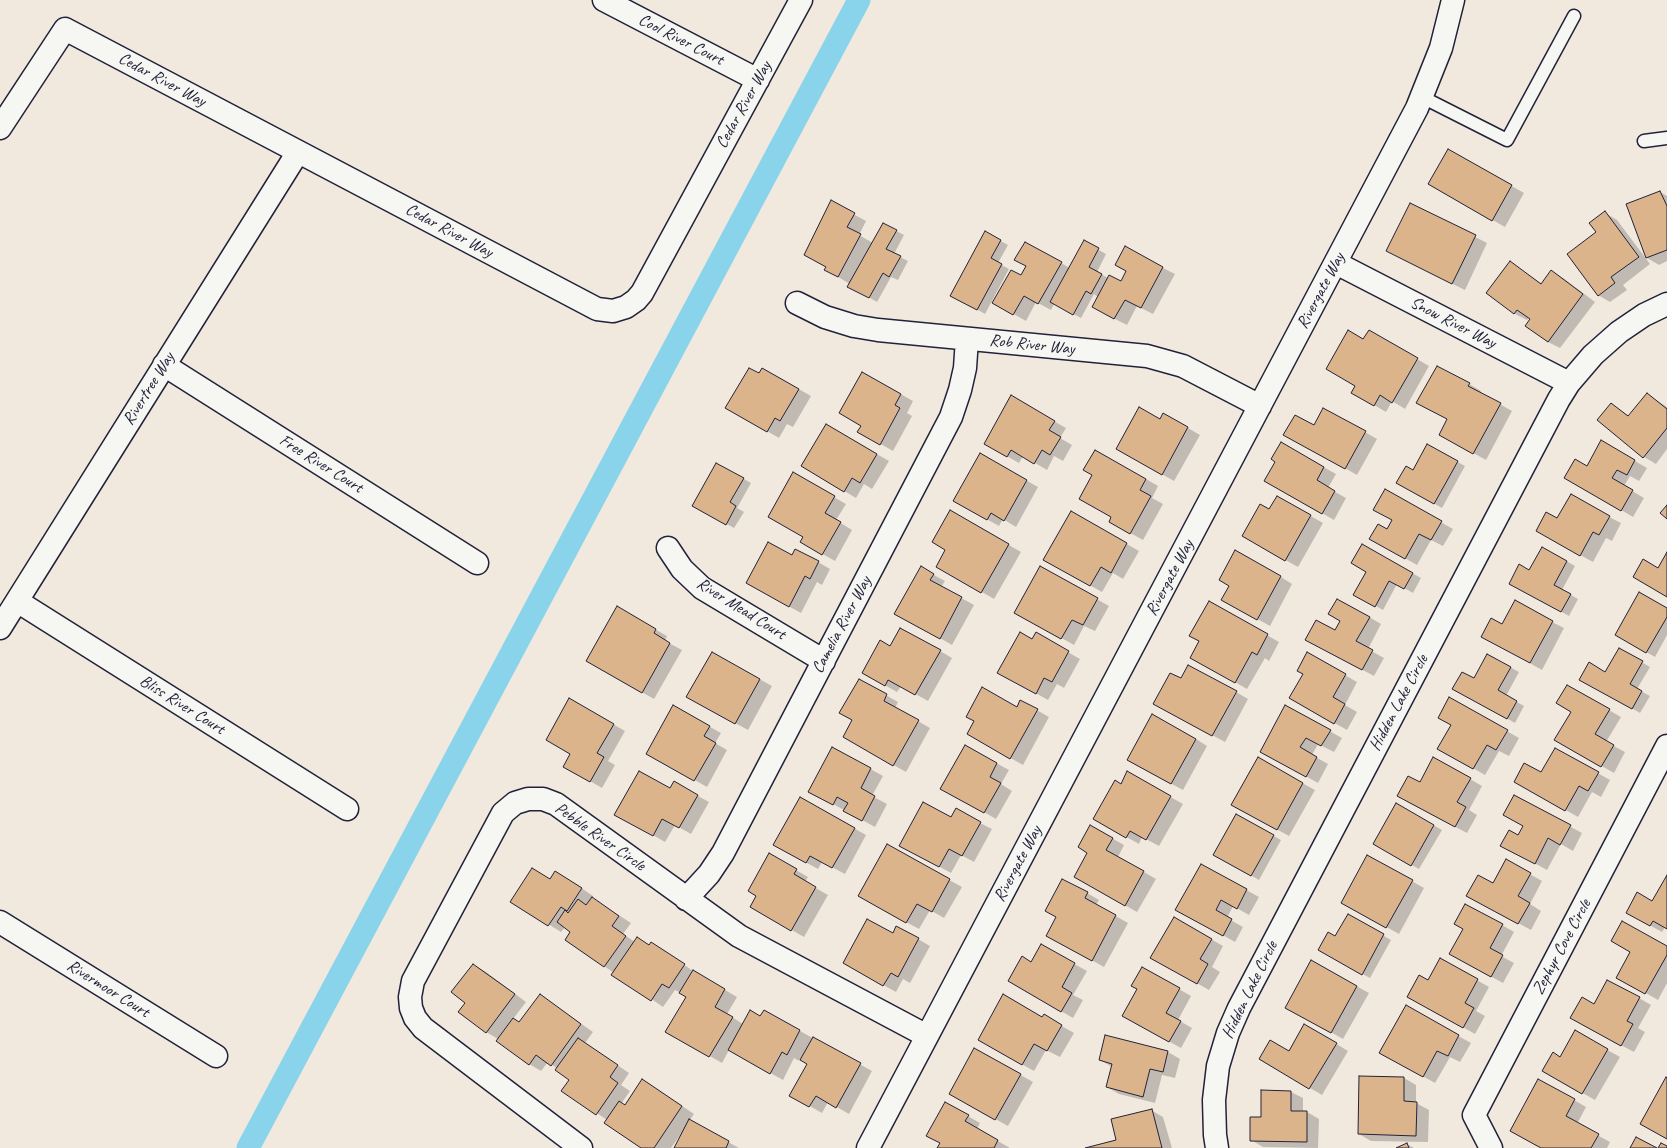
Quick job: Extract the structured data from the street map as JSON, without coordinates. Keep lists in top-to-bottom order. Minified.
{"streets":{"street":["Cool River Court","Cedar River Way","Rivergate Way","Snow River Way","Rob River Way","Rivertree Way","Free River Court","River Mead Court","Camelia River Way","Hidden Lake Circle","Bliss River Court","Pebble River Circle","Zephyr Cove Circle","Rivermoor Court"]},"crossings":[["Cool River Court","Cedar River Way"],["Cedar River Way","Rivertree Way"],["Rivergate Way","Snow River Way"],["Rivergate Way","Rob River Way"],["Rivergate Way","Pebble River Circle"],["Snow River Way","Hidden Lake Circle"],["Rob River Way","Camelia River Way"],["Rivertree Way","Free River Court"],["Rivertree Way","Bliss River Court"],["River Mead Court","Camelia River Way"],["Camelia River Way","Pebble River Circle"]]}
